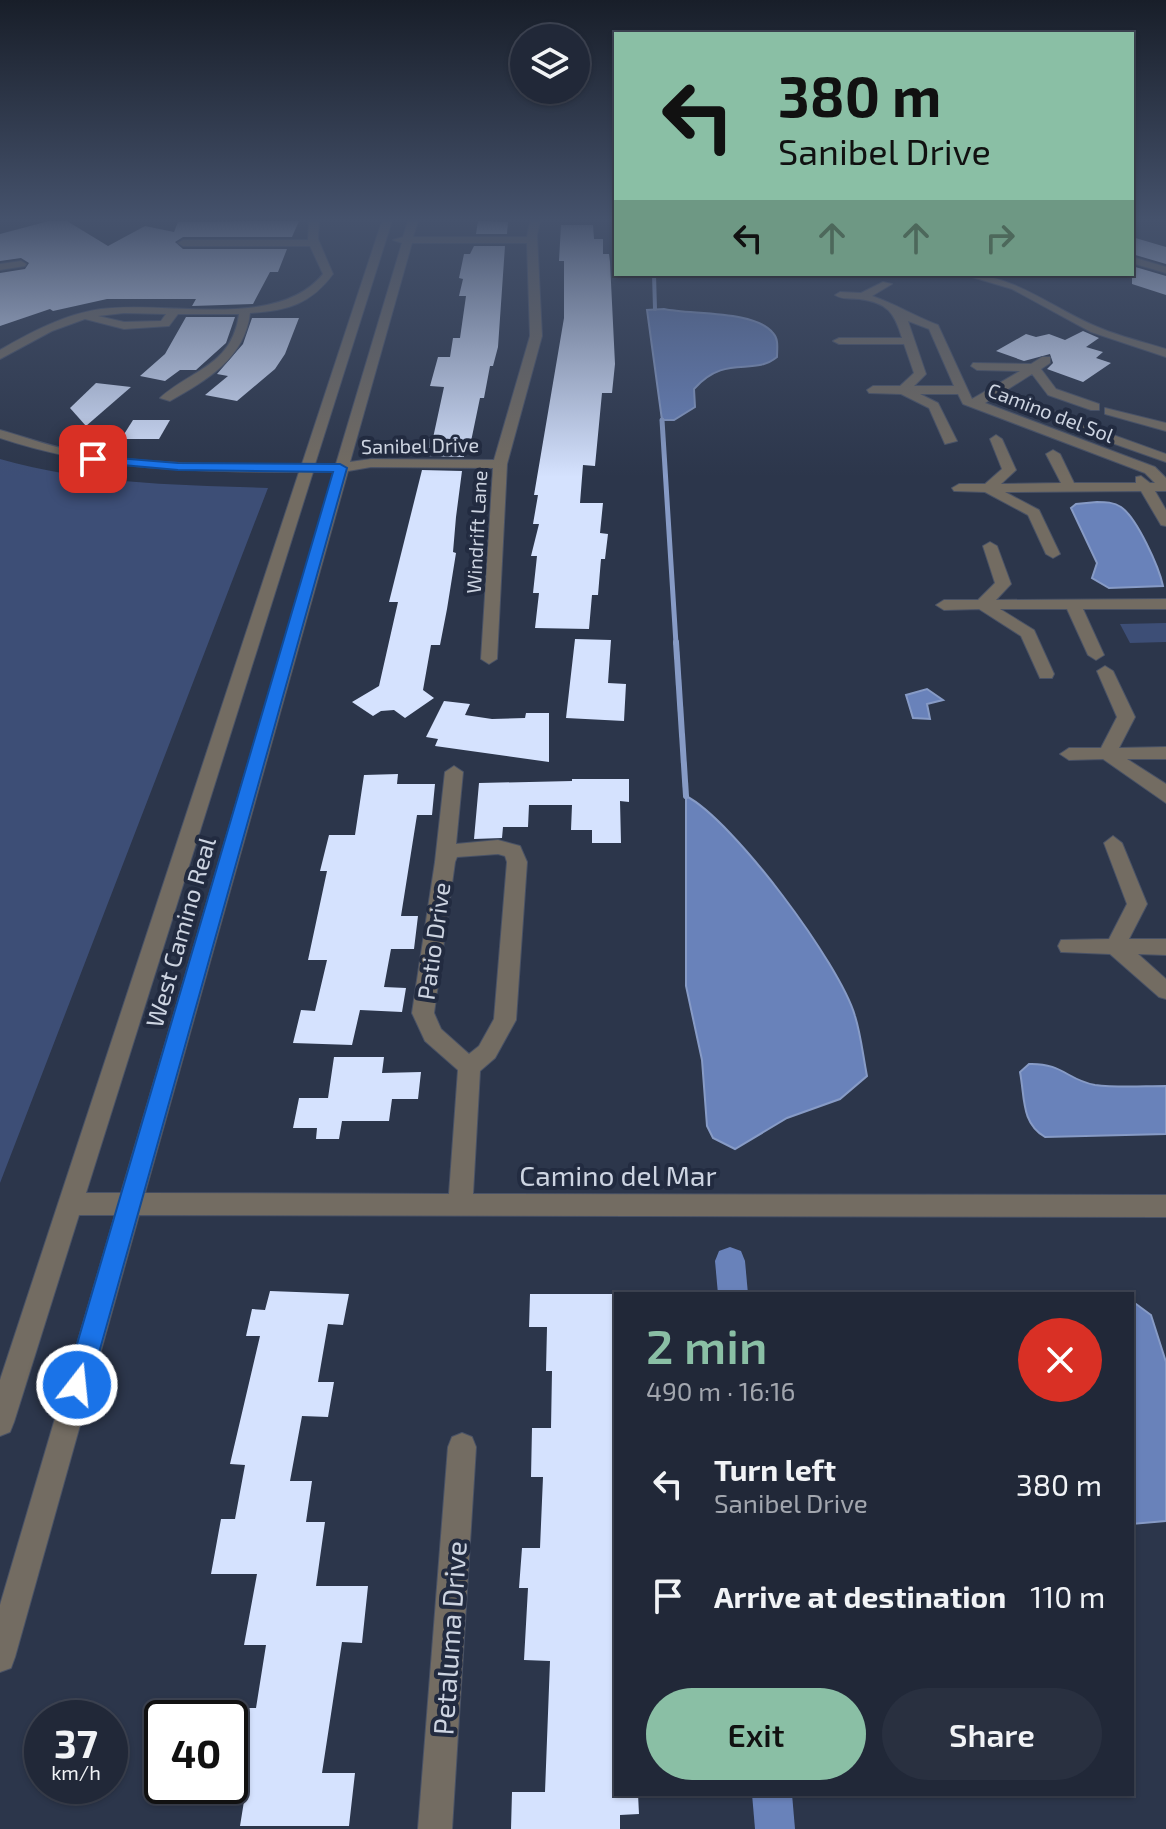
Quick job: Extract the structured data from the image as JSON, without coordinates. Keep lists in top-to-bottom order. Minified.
{"streets":{"street":["Camino del Sol","Sanibel Drive","Windrift Lane","West Camino Real","Patio Drive","Camino del Mar","Petaluma Drive"]},"crossings":[["Sanibel Drive","Windrift Lane"],["Sanibel Drive","West Camino Real"],["West Camino Real","Camino del Mar"]],"page":{"turn":["380 m","Sanibel Drive"],"heading":["2 min","490 m · 16:16"],"list":[{"name":"Turn left","note":"Sanibel Drive","value":"380 m"},{"name":"Arrive at destination","value":"110 m"}],"buttons":["Exit","Share"],"speed":"37 km/h","limit":"40"}}
